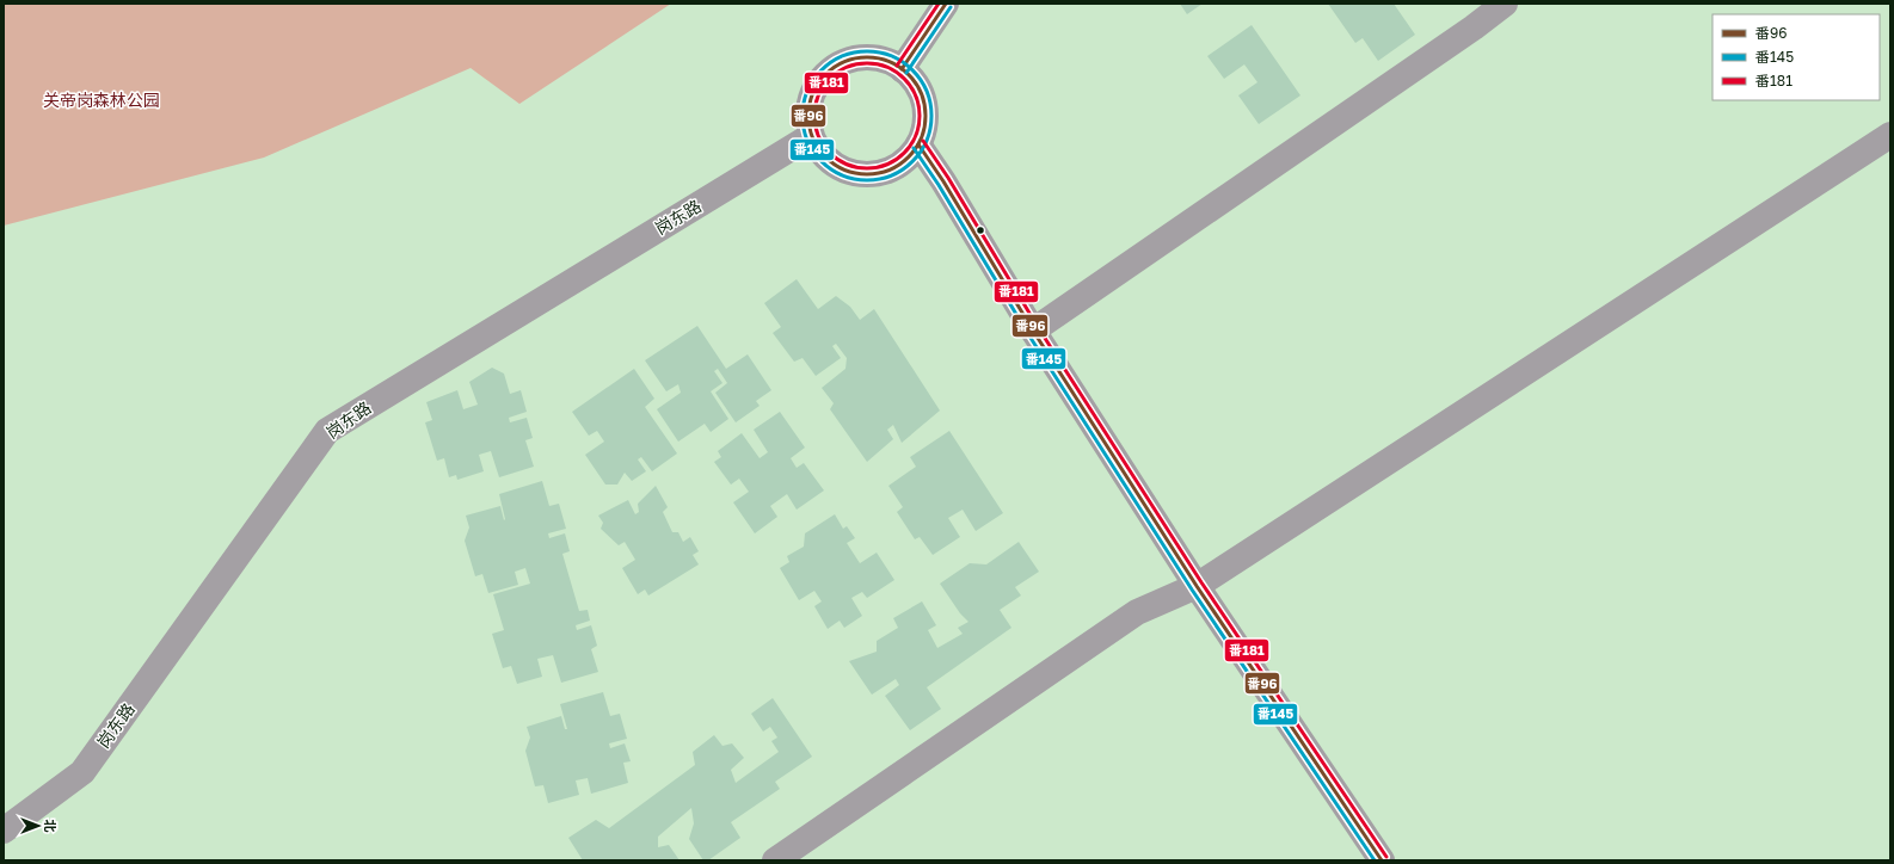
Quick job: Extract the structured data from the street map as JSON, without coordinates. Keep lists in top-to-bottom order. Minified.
{"streets":{"street":["岗东路"]},"parks":["关帝岗森林公园"],"lines":["transit line 番96","transit line 番181","transit line 番145"],"legend":["番96","番145","番181"],"north":"right"}
